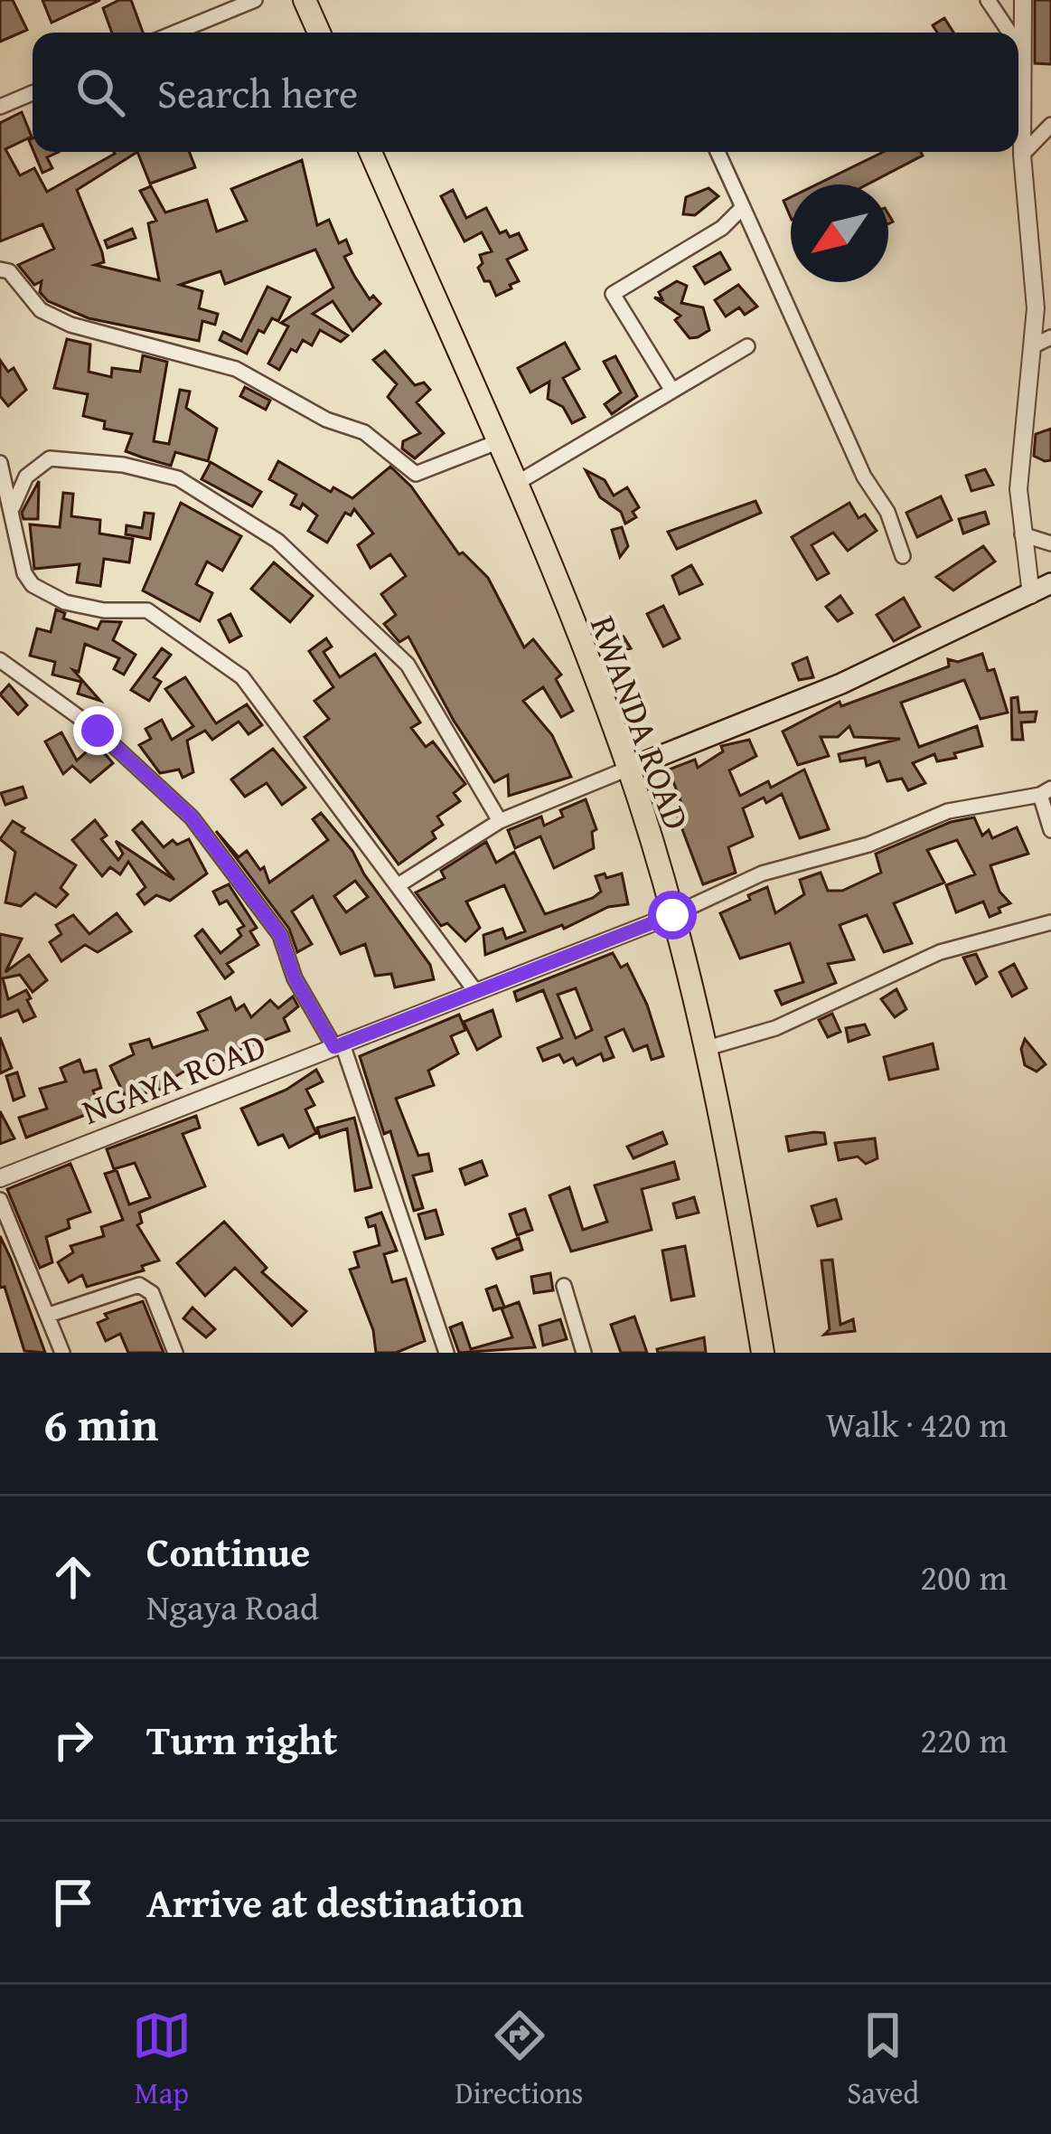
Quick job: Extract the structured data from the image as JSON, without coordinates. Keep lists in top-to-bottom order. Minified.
{"streets":{"highway":["RWANDA ROAD"],"street":["NGAYA ROAD"]},"crossings":[["RWANDA ROAD","NGAYA ROAD"]],"north":"bottom left","page":{"search":"Search here","heading":["6 min","Walk · 420 m"],"list":[["Continue","Ngaya Road","200 m"],["Turn right","220 m"],"Arrive at destination"],"nav":["Map","Directions","Saved"]}}
